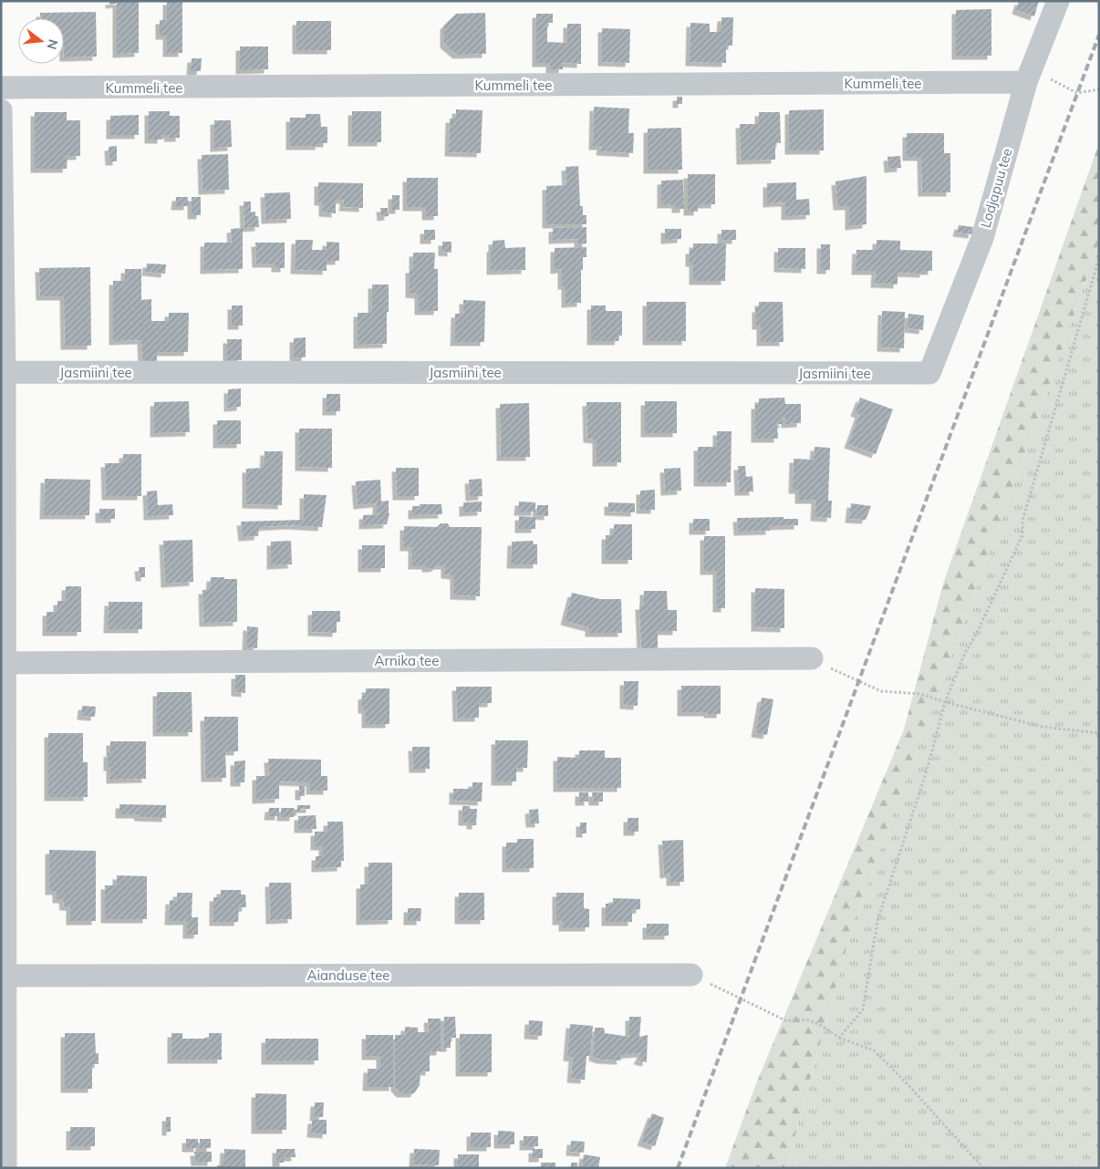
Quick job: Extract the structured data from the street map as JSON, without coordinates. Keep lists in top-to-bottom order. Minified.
{"streets":{"street":["Kummeli tee","Lodjapuu tee","Jasmiini tee","Arnika tee","Aianduse tee"]},"crossings":[["Kummeli tee","Lodjapuu tee"],["Lodjapuu tee","Jasmiini tee"]],"north":"right"}
